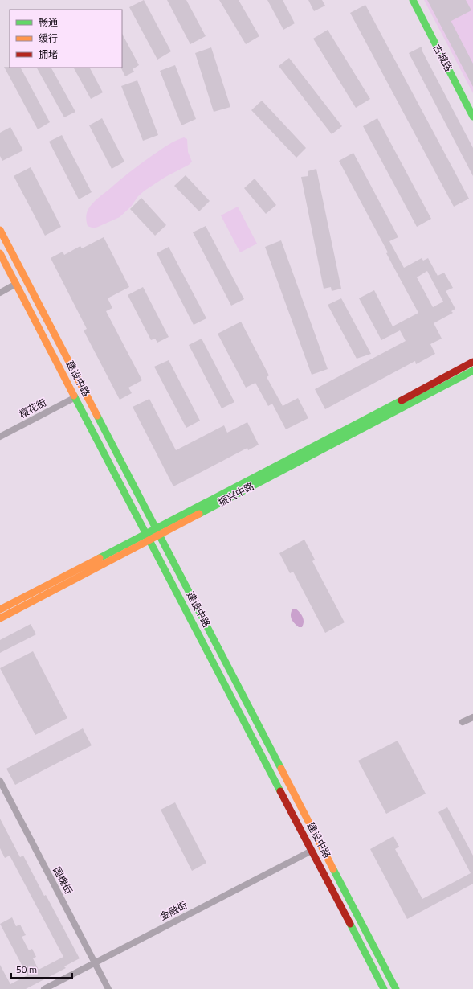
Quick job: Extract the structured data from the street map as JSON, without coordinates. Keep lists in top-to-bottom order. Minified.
{"streets":{"main road":["古城路","建设中路","振兴中路"],"street":["樱花街","国槐街","金融街"]},"crossings":[["建设中路","樱花街"],["建设中路","振兴中路"],["建设中路","金融街"],["国槐街","金融街"]],"legend":["畅通","缓行","拥堵"],"scale_bar":"50 m"}
